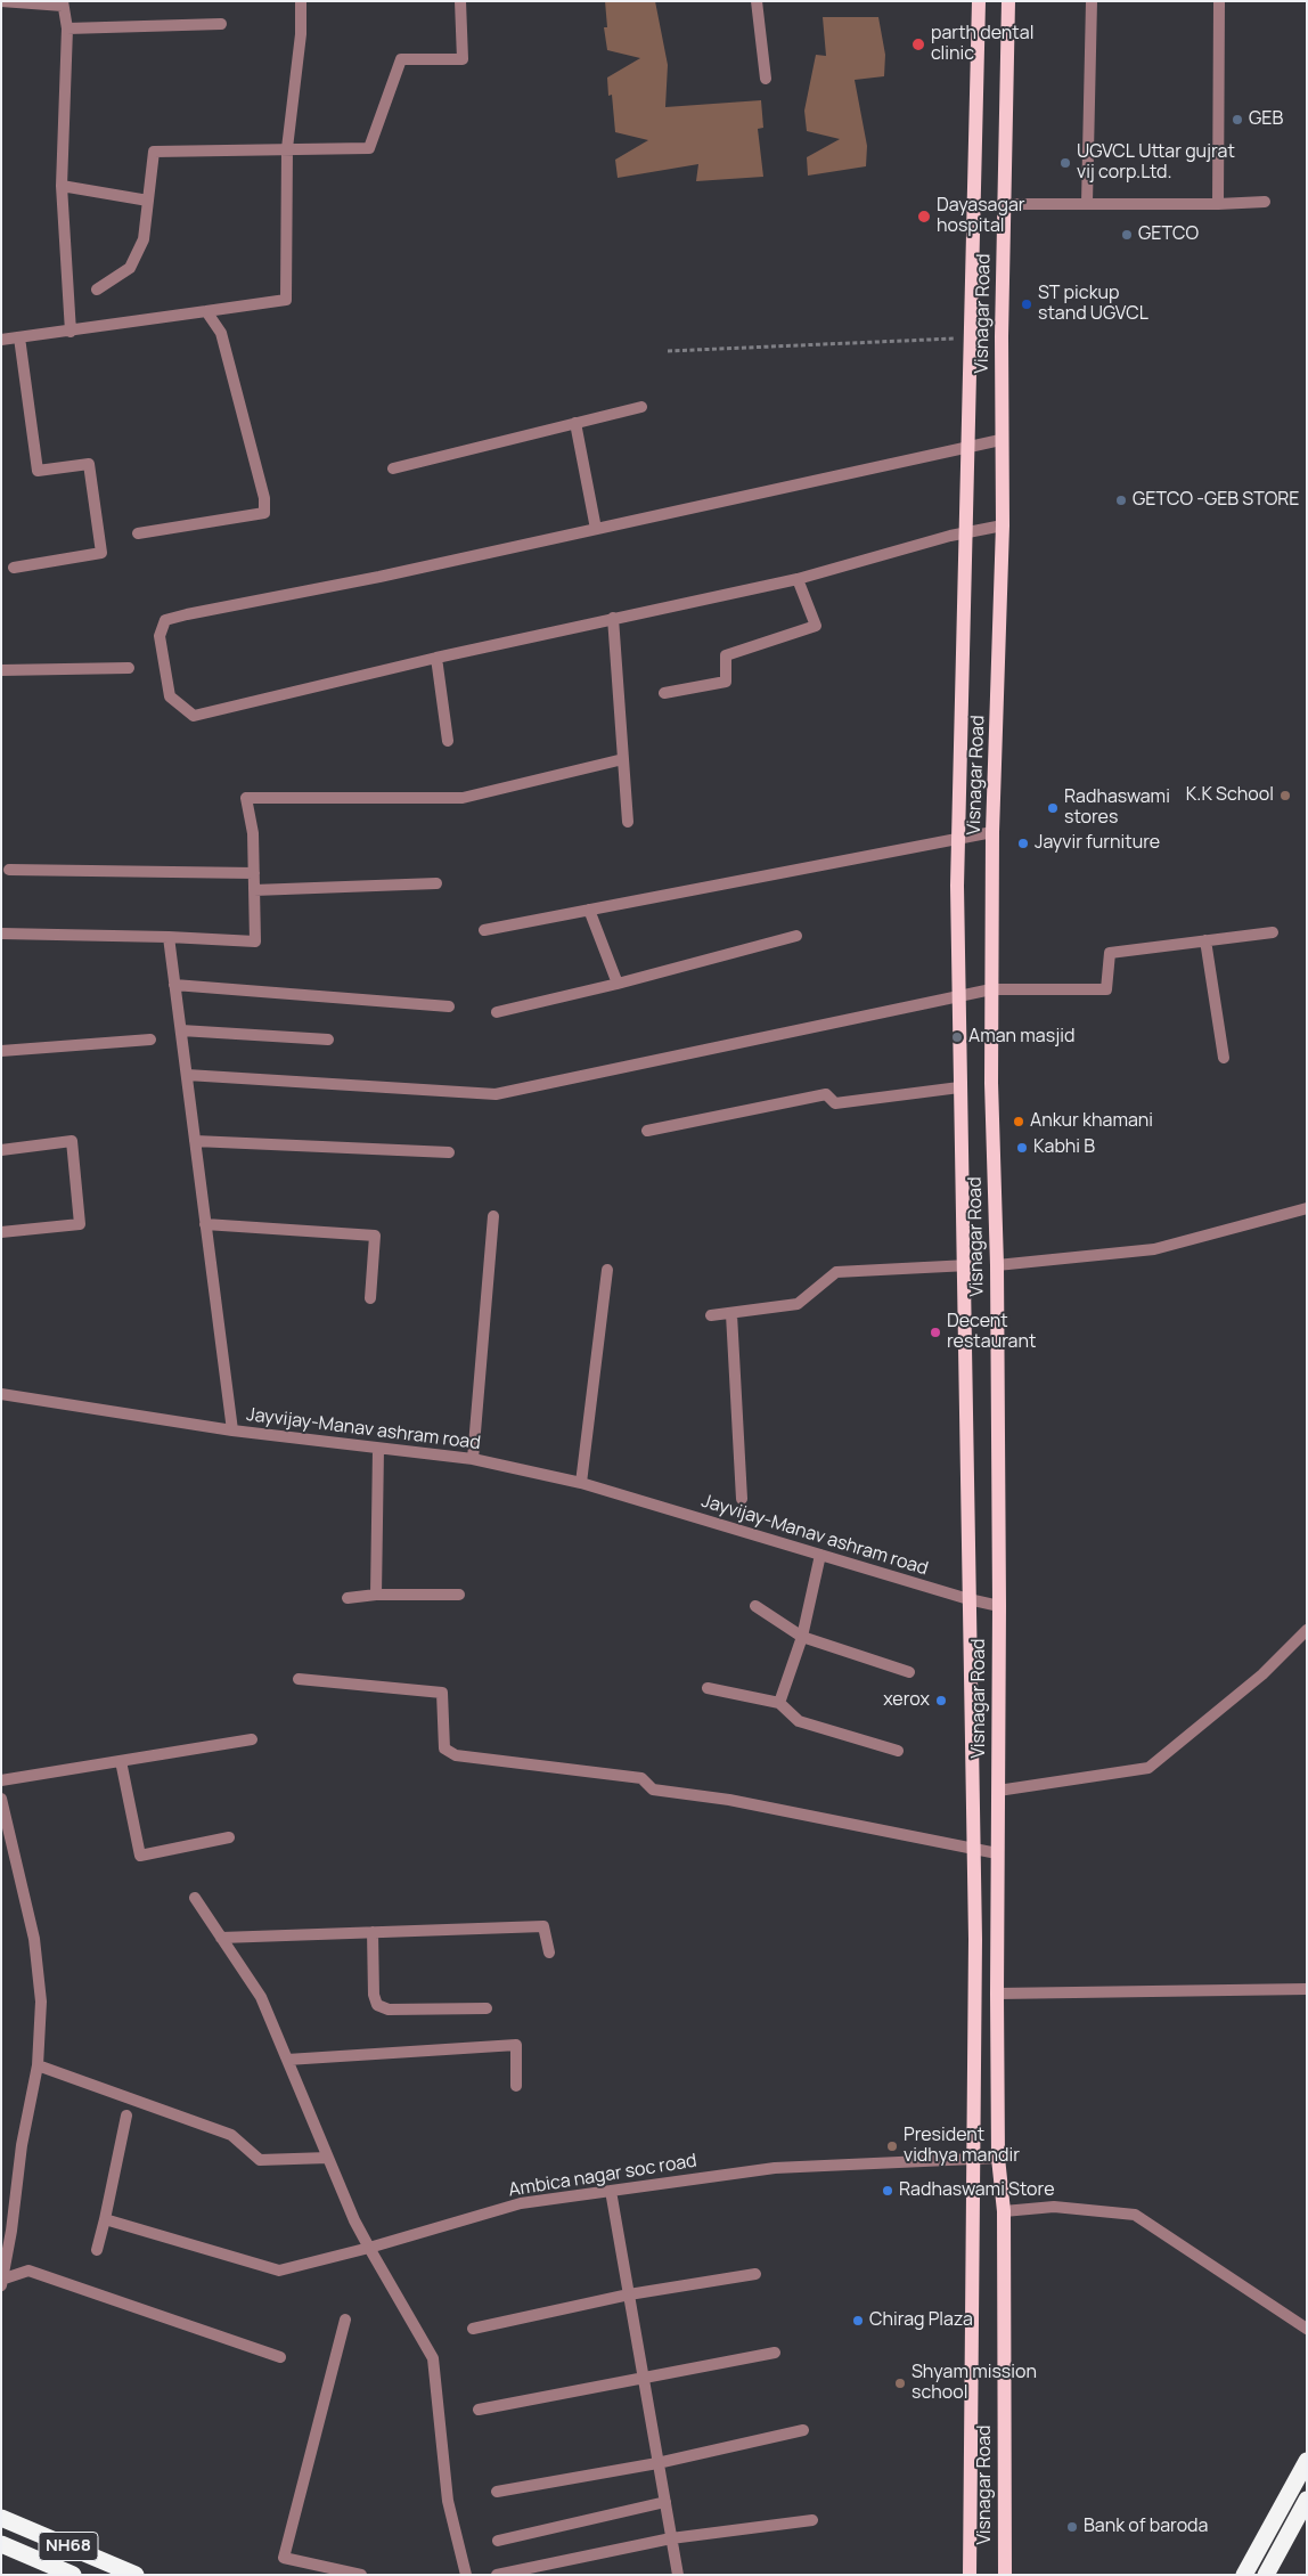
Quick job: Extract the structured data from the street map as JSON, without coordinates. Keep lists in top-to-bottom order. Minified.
{"streets":{"highway":["NH68"],"main road":["Visnagar Road"],"street":["Jayvijay-Manav ashram road","Ambica nagar soc road"]},"crossings":[["Visnagar Road","Jayvijay-Manav ashram road"],["Visnagar Road","Ambica nagar soc road"]],"places":["parth dental clinic","GEB","UGVCL Uttar gujrat vij corp.Ltd.","Dayasagar hospital","GETCO","ST pickup stand UGVCL","GETCO -GEB STORE","K.K School","Radhaswami stores","Jayvir furniture","Aman masjid","Ankur khamani","Kabhi B","Decent restaurant","xerox","President vidhya mandir","Radhaswami Store","Chirag Plaza","Shyam mission school","Bank of baroda"]}
